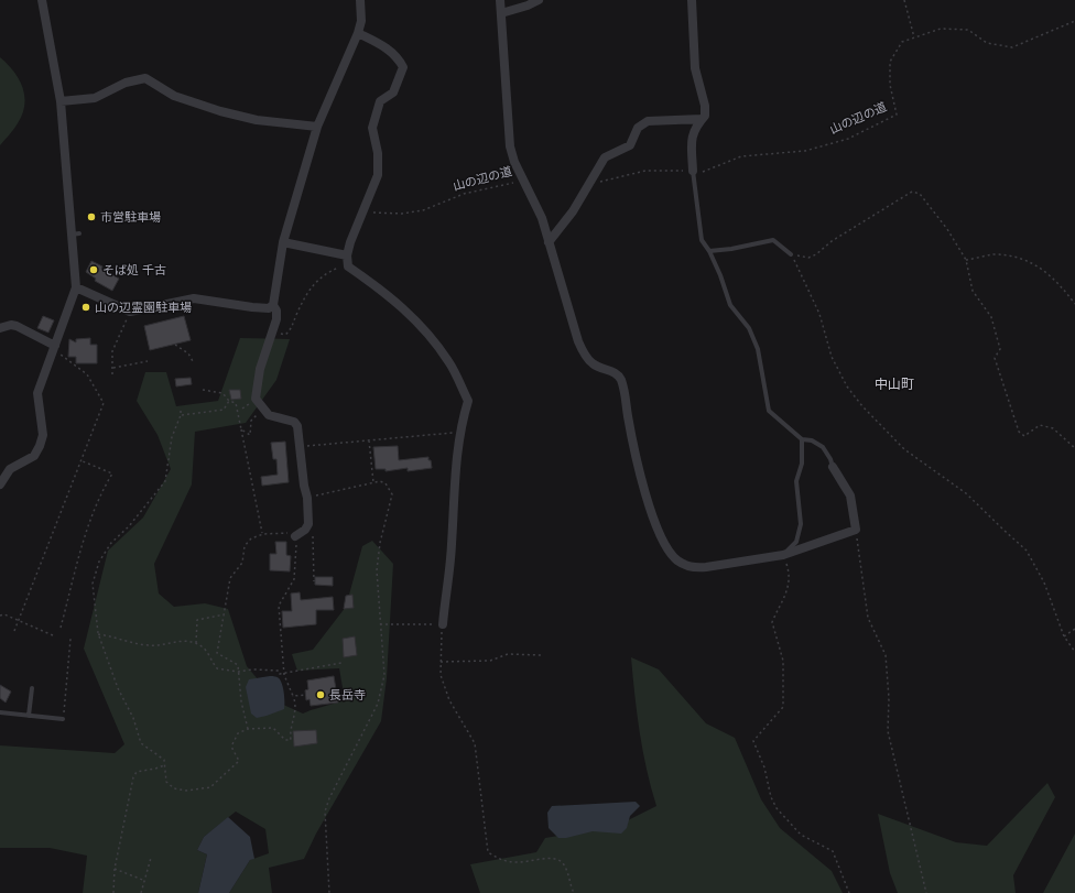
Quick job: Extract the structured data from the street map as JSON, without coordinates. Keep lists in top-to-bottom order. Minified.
{"streets":{"street":["山の辺の道"]},"districts":["中山町"],"places":["市営駐車場","そば処 千古","山の辺霊園駐車場","長岳寺"]}
